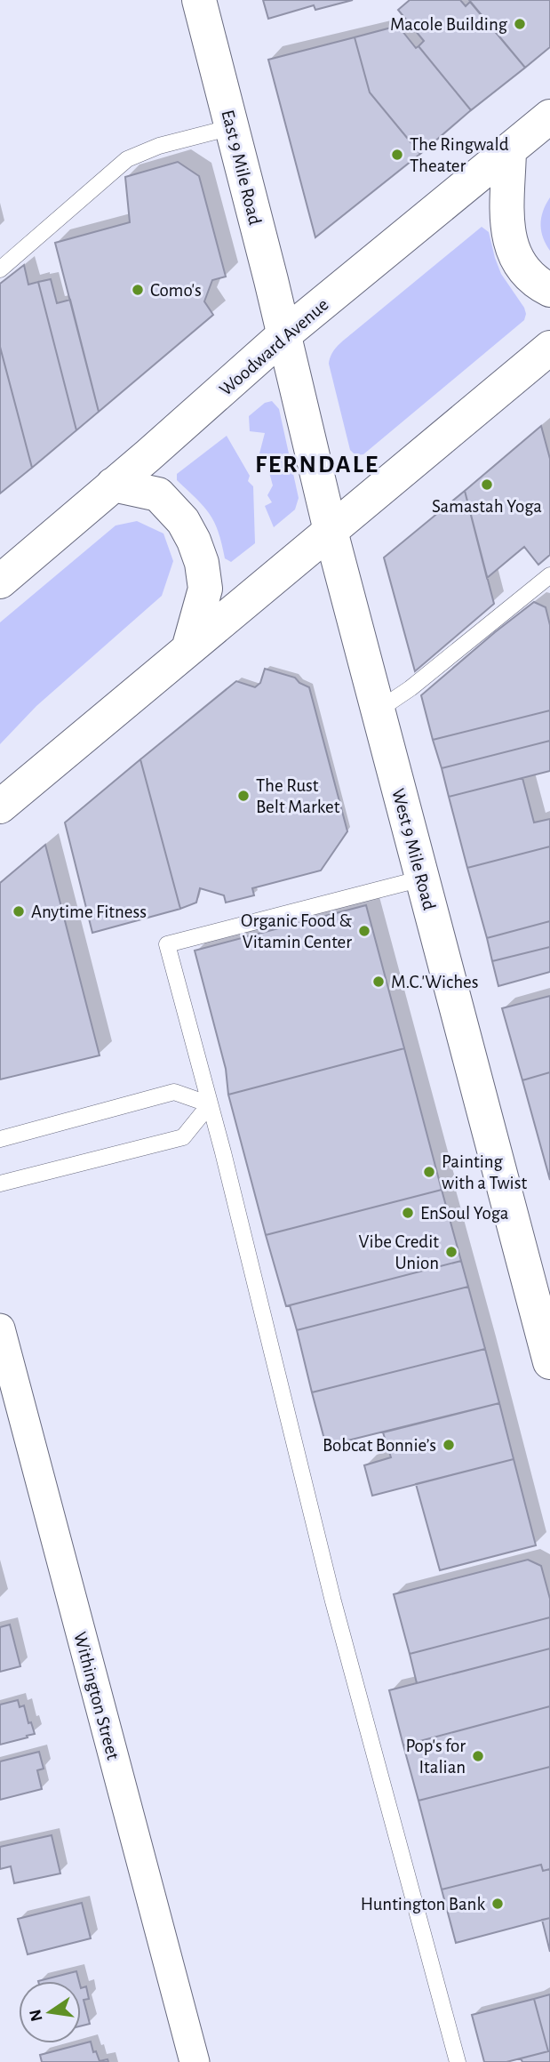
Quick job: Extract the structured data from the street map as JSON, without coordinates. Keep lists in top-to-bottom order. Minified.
{"streets":{"main road":["East 9 Mile Road","Woodward Avenue","West 9 Mile Road"],"street":["Withington Street"]},"crossings":[["East 9 Mile Road","Woodward Avenue"],["East 9 Mile Road","West 9 Mile Road"],["Woodward Avenue","West 9 Mile Road"]],"districts":["FERNDALE"],"places":["Macole Building","The Ringwald Theater","Como's","Samastah Yoga","The Rust Belt Market","Anytime Fitness","Organic Food & Vitamin Center","M.C.'Wiches","Painting with a Twist","EnSoul Yoga","Vibe Credit Union","Bobcat Bonnie’s","Pop's for Italian","Huntington Bank"],"north":"left"}
